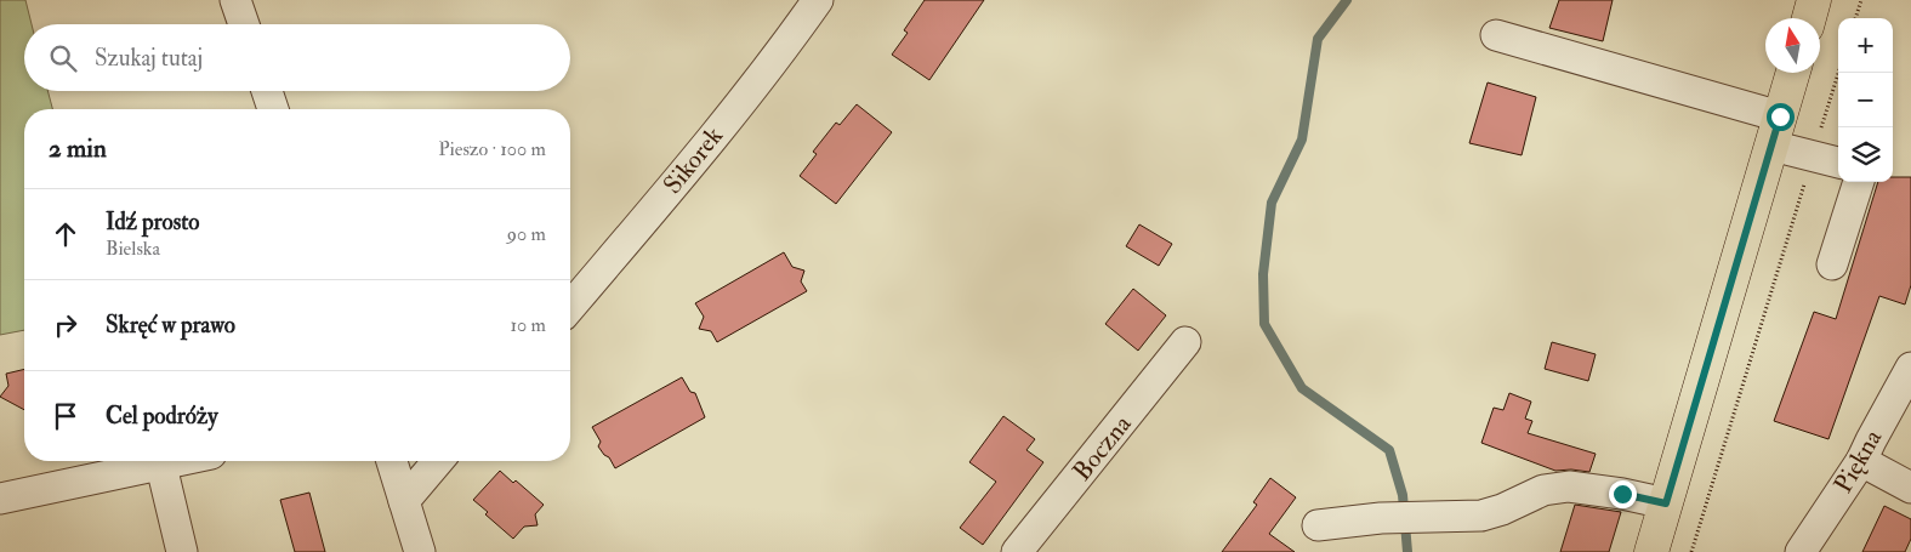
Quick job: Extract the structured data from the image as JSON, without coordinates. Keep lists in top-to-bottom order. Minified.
{"streets":{"street":["Sikorek","Boczna","Piękna"]},"north":"top","page":{"map_buttons":["+","−"],"search":"Szukaj tutaj","heading":["2 min","Pieszo · 100 m"],"list":[["Idź prosto","Bielska","90 m"],["Skręć w prawo","10 m"],"Cel podróży"]}}
